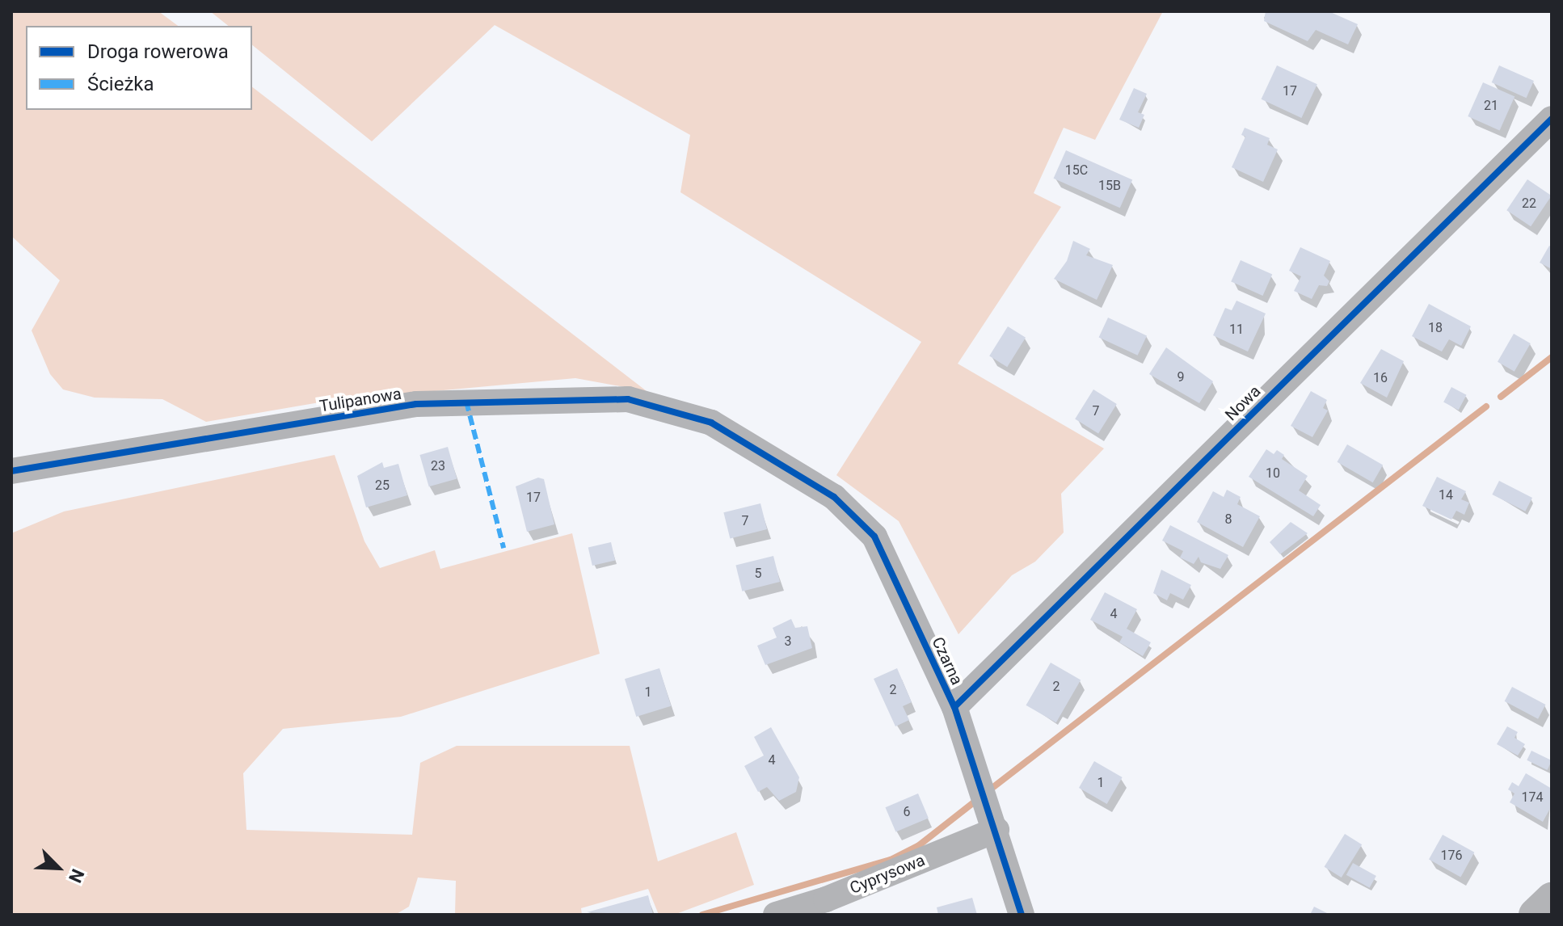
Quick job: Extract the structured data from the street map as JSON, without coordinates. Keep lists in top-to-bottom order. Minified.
{"streets":{"street":["Tulipanowa","Nowa","Czarna","Cyprysowa"]},"crossings":[["Tulipanowa","Czarna"],["Nowa","Czarna"],["Czarna","Cyprysowa"]],"house_numbers":["17","21","15C","15B","22","18","11","9","16","7","23","10","25","14","17","8","7","5","4","3","2","2","1","4","1","174","6","176"],"legend":["Droga rowerowa","Ścieżka"],"north":"bottom right"}
